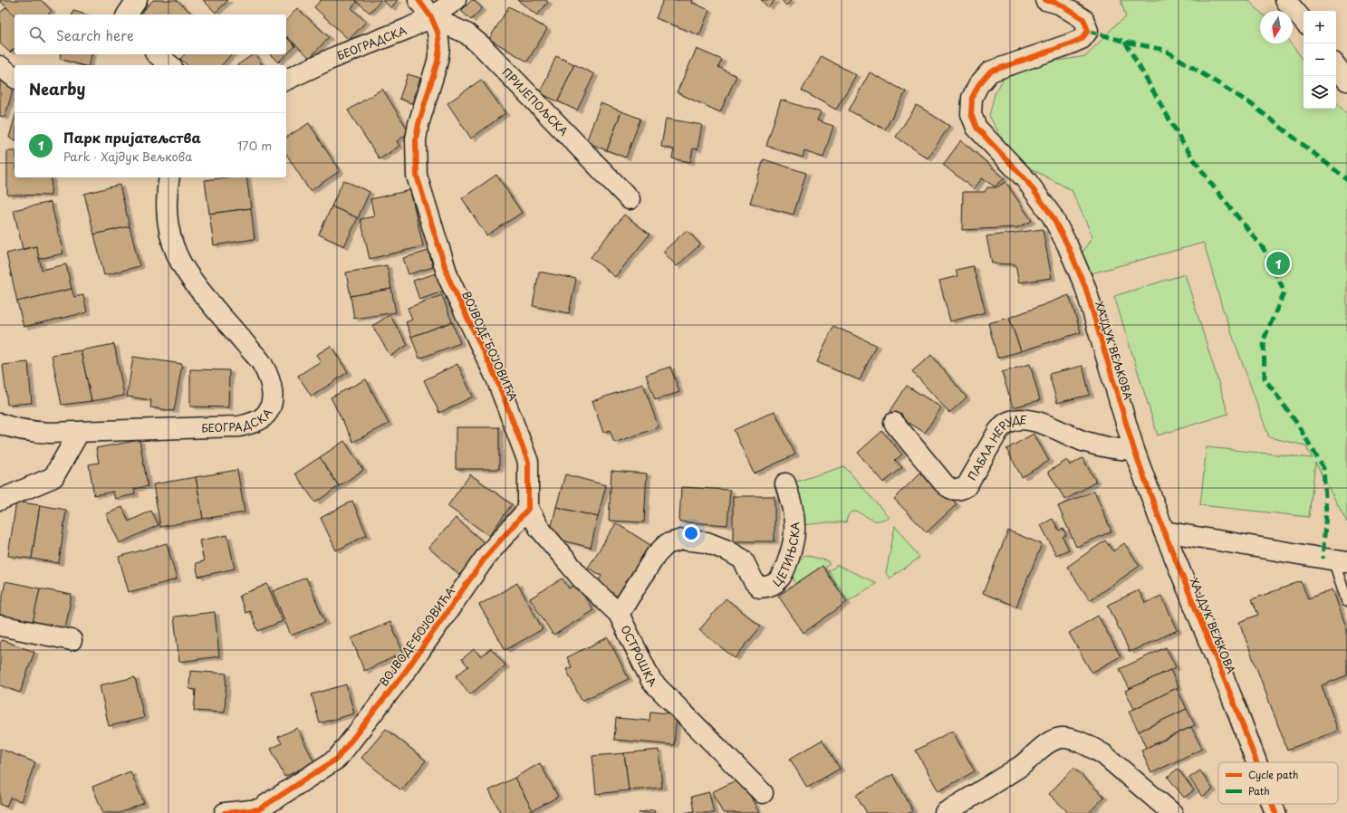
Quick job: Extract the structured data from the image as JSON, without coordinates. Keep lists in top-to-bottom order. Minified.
{"streets":{"street":["БЕОГРАДСКА","ПРИЈЕПОЉСКА","ВОЈВОДЕ БОЈОВИЋА","ХАЈДУК ВЕЉКОВА","ПАБЛА НЕРУДЕ","ЦЕТИЊСКА","ОСТРОШКА"]},"crossings":[["БЕОГРАДСКА","ПРИЈЕПОЉСКА"],["БЕОГРАДСКА","ВОЈВОДЕ БОЈОВИЋА"],["ПРИЈЕПОЉСКА","ВОЈВОДЕ БОЈОВИЋА"],["ВОЈВОДЕ БОЈОВИЋА","ОСТРОШКА"],["ХАЈДУК ВЕЉКОВА","ПАБЛА НЕРУДЕ"],["ЦЕТИЊСКА","ОСТРОШКА"]],"legend":["Cycle path","Path"],"north":"bottom","page":{"map_buttons":["+","−"],"search":"Search here","heading":"Nearby","list":[{"mark":"1","name":"Парк пријатељства","note":"Park · Хајдук Вељкова","value":"170 m"}],"pins":"1"}}
